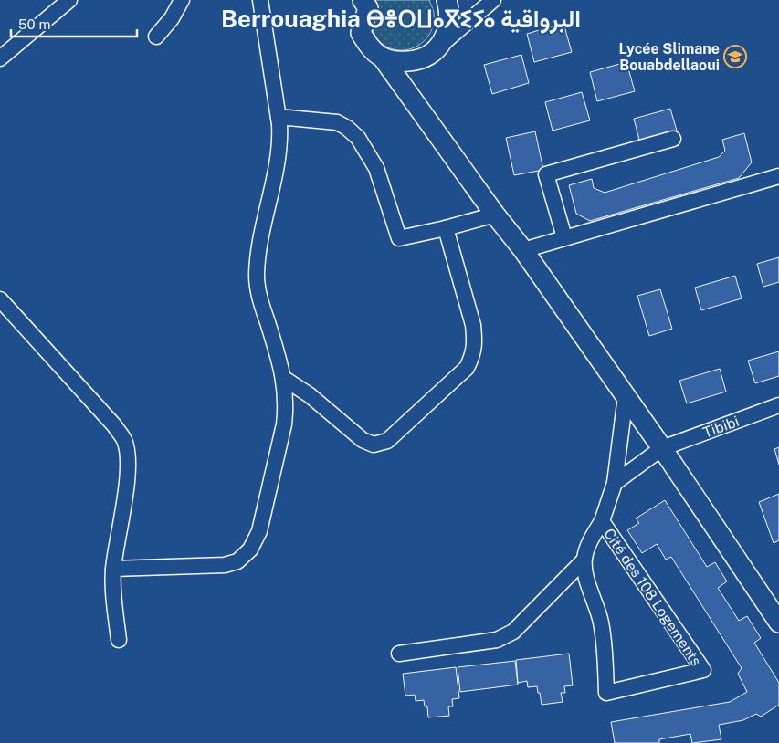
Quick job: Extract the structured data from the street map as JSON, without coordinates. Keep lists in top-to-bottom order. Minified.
{"streets":{"street":["Tibibi","Cité des 108 Logements"]},"districts":["Berrouaghia ⴱⴻⵔⵡⴰⴳⵉⵢⴰ البرواقية"],"places":{"school or university":["Lycée Slimane Bouabdellaoui"]},"scale_bar":"50 m"}
